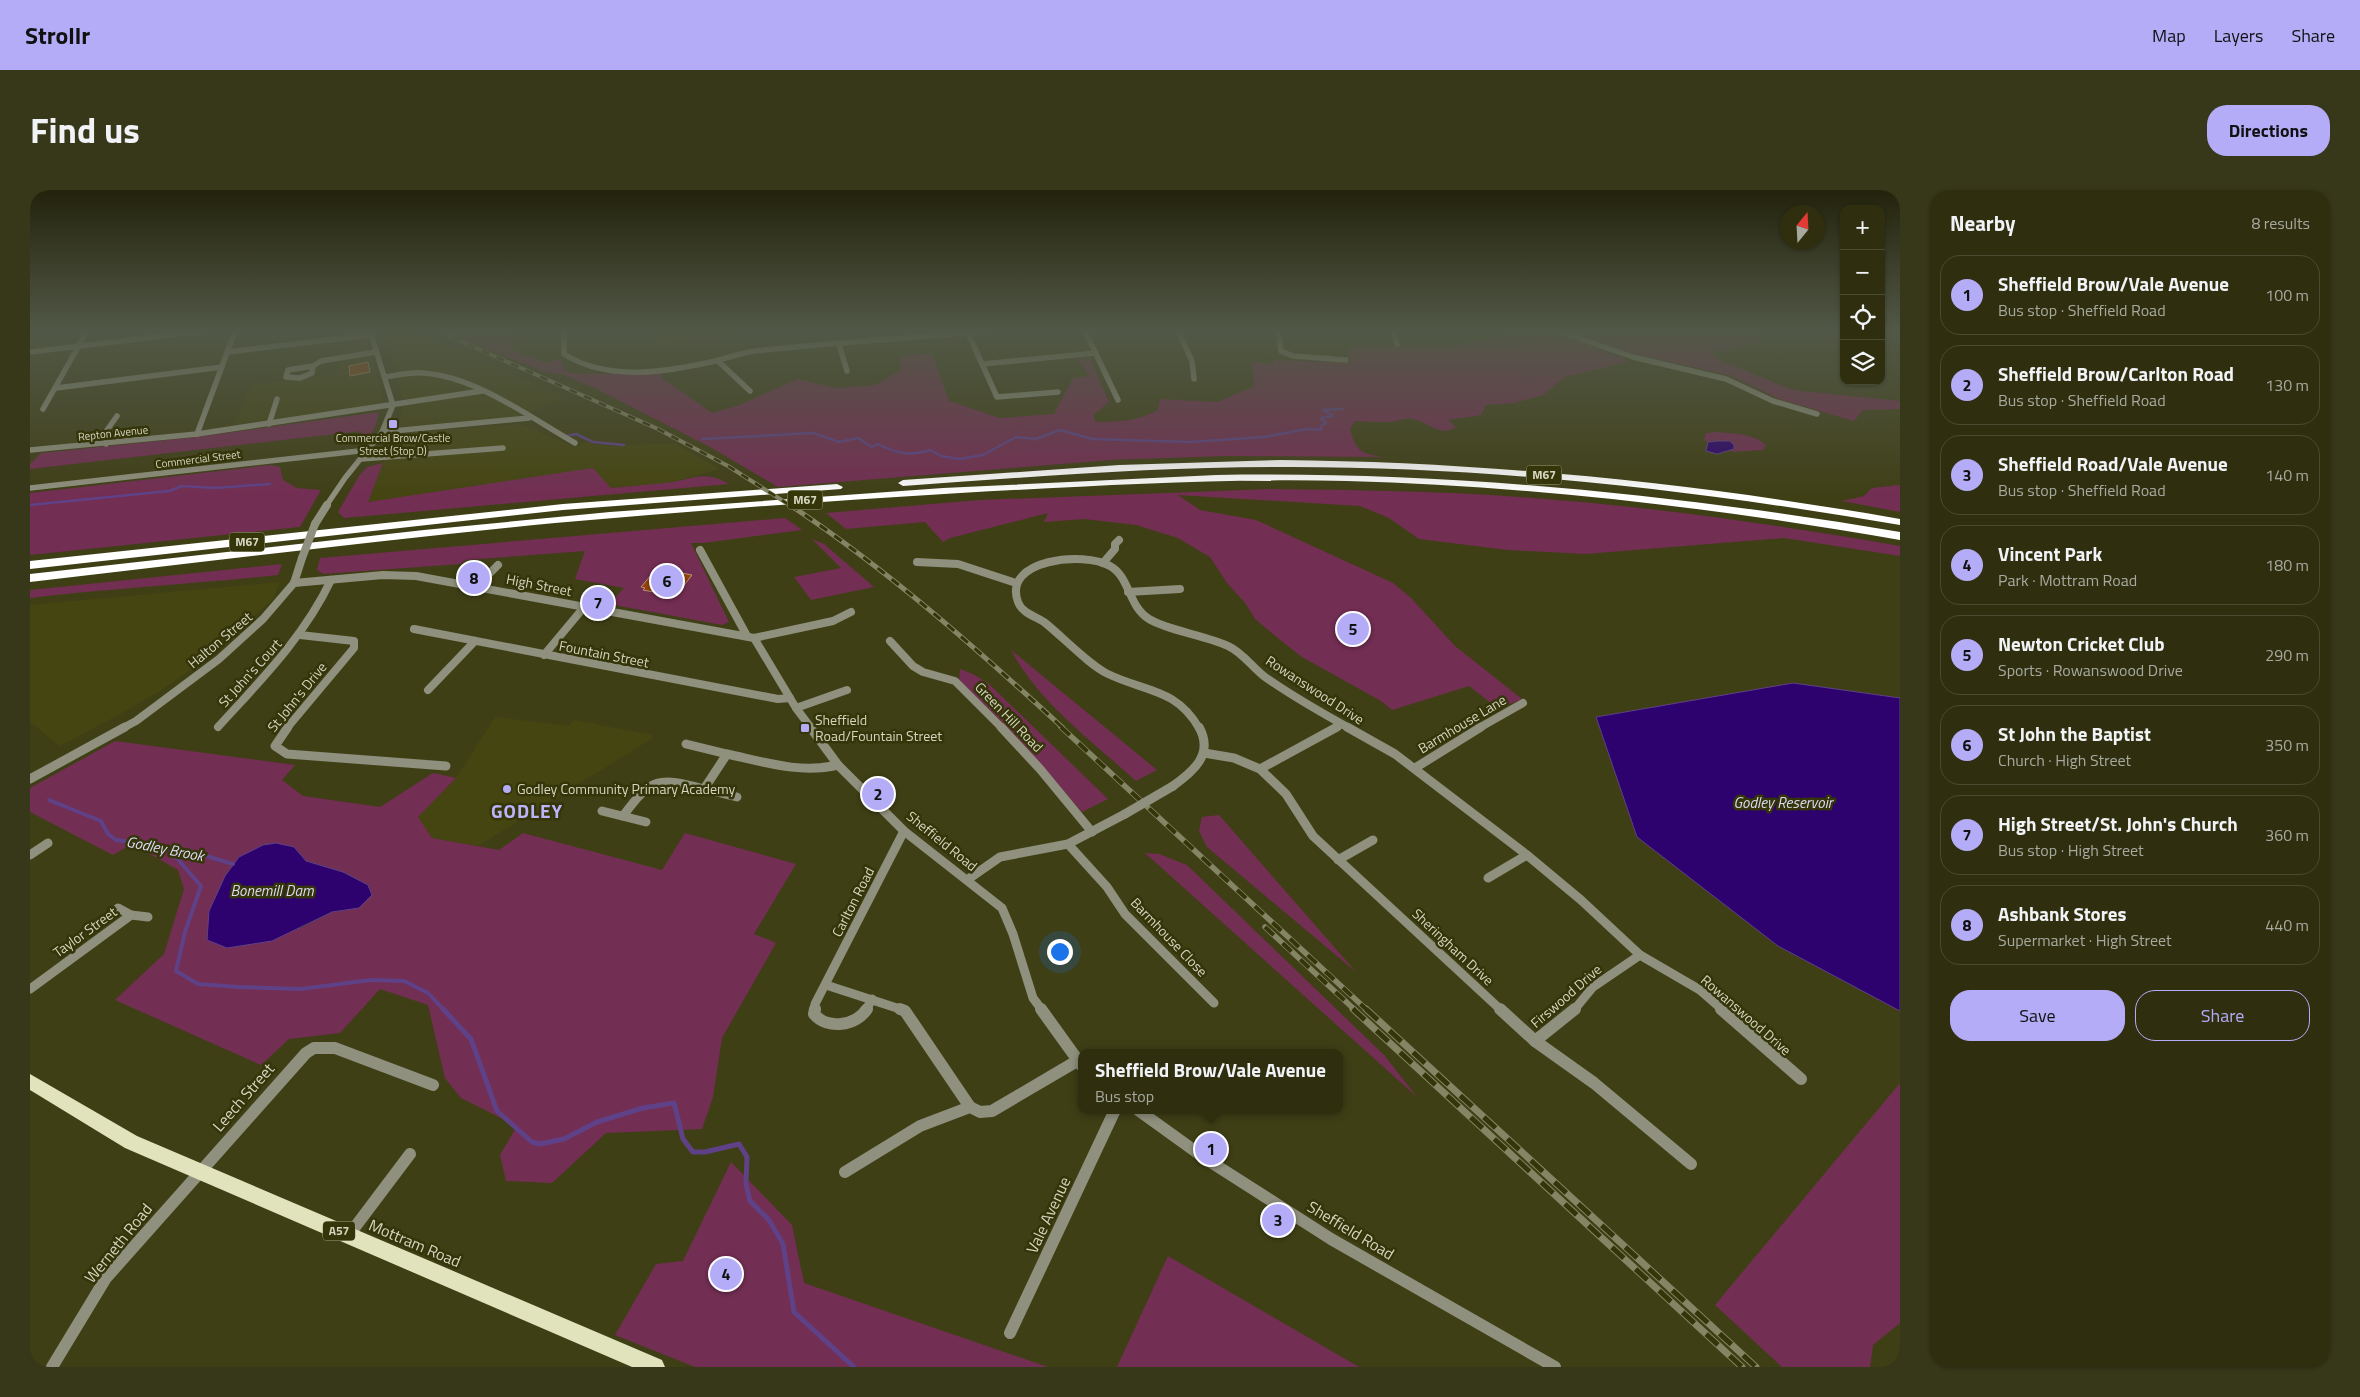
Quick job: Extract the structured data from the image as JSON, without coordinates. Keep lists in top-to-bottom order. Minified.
{"streets":{"highway":["M67"],"main road":["A57","Mottram Road"],"street":["Repton Avenue","Commercial Street","High Street","Halton Street","Fountain Street","St John's Court","Rowanswood Drive","St John's Drive","Green Hill Road","Barmhouse Lane","Sheffield Road","Carlton Road","Taylor Street","Barmhouse Close","Sheringham Drive","Firswood Drive","Leech Street","Vale Avenue","Werneth Road"]},"crossings":[["Repton Avenue","Halton Street"],["Commercial Street","Halton Street"],["High Street","Halton Street"],["High Street","St John's Court"],["High Street","Sheffield Road"],["Fountain Street","Sheffield Road"],["St John's Court","St John's Drive"],["Rowanswood Drive","Barmhouse Lane"],["Rowanswood Drive","Firswood Drive"],["Sheffield Road","Carlton Road"],["Sheringham Drive","Firswood Drive"],["Leech Street","Werneth Road"],["Leech Street","Mottram Road"],["Werneth Road","Mottram Road"]],"districts":["GODLEY"],"water":["Godley Reservoir","Godley Brook","Bonemill Dam"],"places":{"transit":["Commercial Brow/Castle Street (Stop D)","Sheffield Road/Fountain Street"],"other":["Godley Community Primary Academy"]},"north":"top","page":{"header":"Strollr","nav":["Map","Layers","Share"],"title":"Find us","buttons":["Directions",["Save","Share"]],"heading":["Nearby","8 results"],"map_buttons":["+","−"],"list":[{"mark":"1","name":"Sheffield Brow/Vale Avenue","note":"Bus stop · Sheffield Road","value":"100 m"},{"mark":"2","name":"Sheffield Brow/Carlton Road","note":"Bus stop · Sheffield Road","value":"130 m"},{"mark":"3","name":"Sheffield Road/Vale Avenue","note":"Bus stop · Sheffield Road","value":"140 m"},{"mark":"4","name":"Vincent Park","note":"Park · Mottram Road","value":"180 m"},{"mark":"5","name":"Newton Cricket Club","note":"Sports · Rowanswood Drive","value":"290 m"},{"mark":"6","name":"St John the Baptist","note":"Church · High Street","value":"350 m"},{"mark":"7","name":"High Street/St. John's Church","note":"Bus stop · High Street","value":"360 m"},{"mark":"8","name":"Ashbank Stores","note":"Supermarket · High Street","value":"440 m"}],"pins":["8","6","7","5","2","1","3","4"],"popup":["Sheffield Brow/Vale Avenue","Bus stop"]}}
